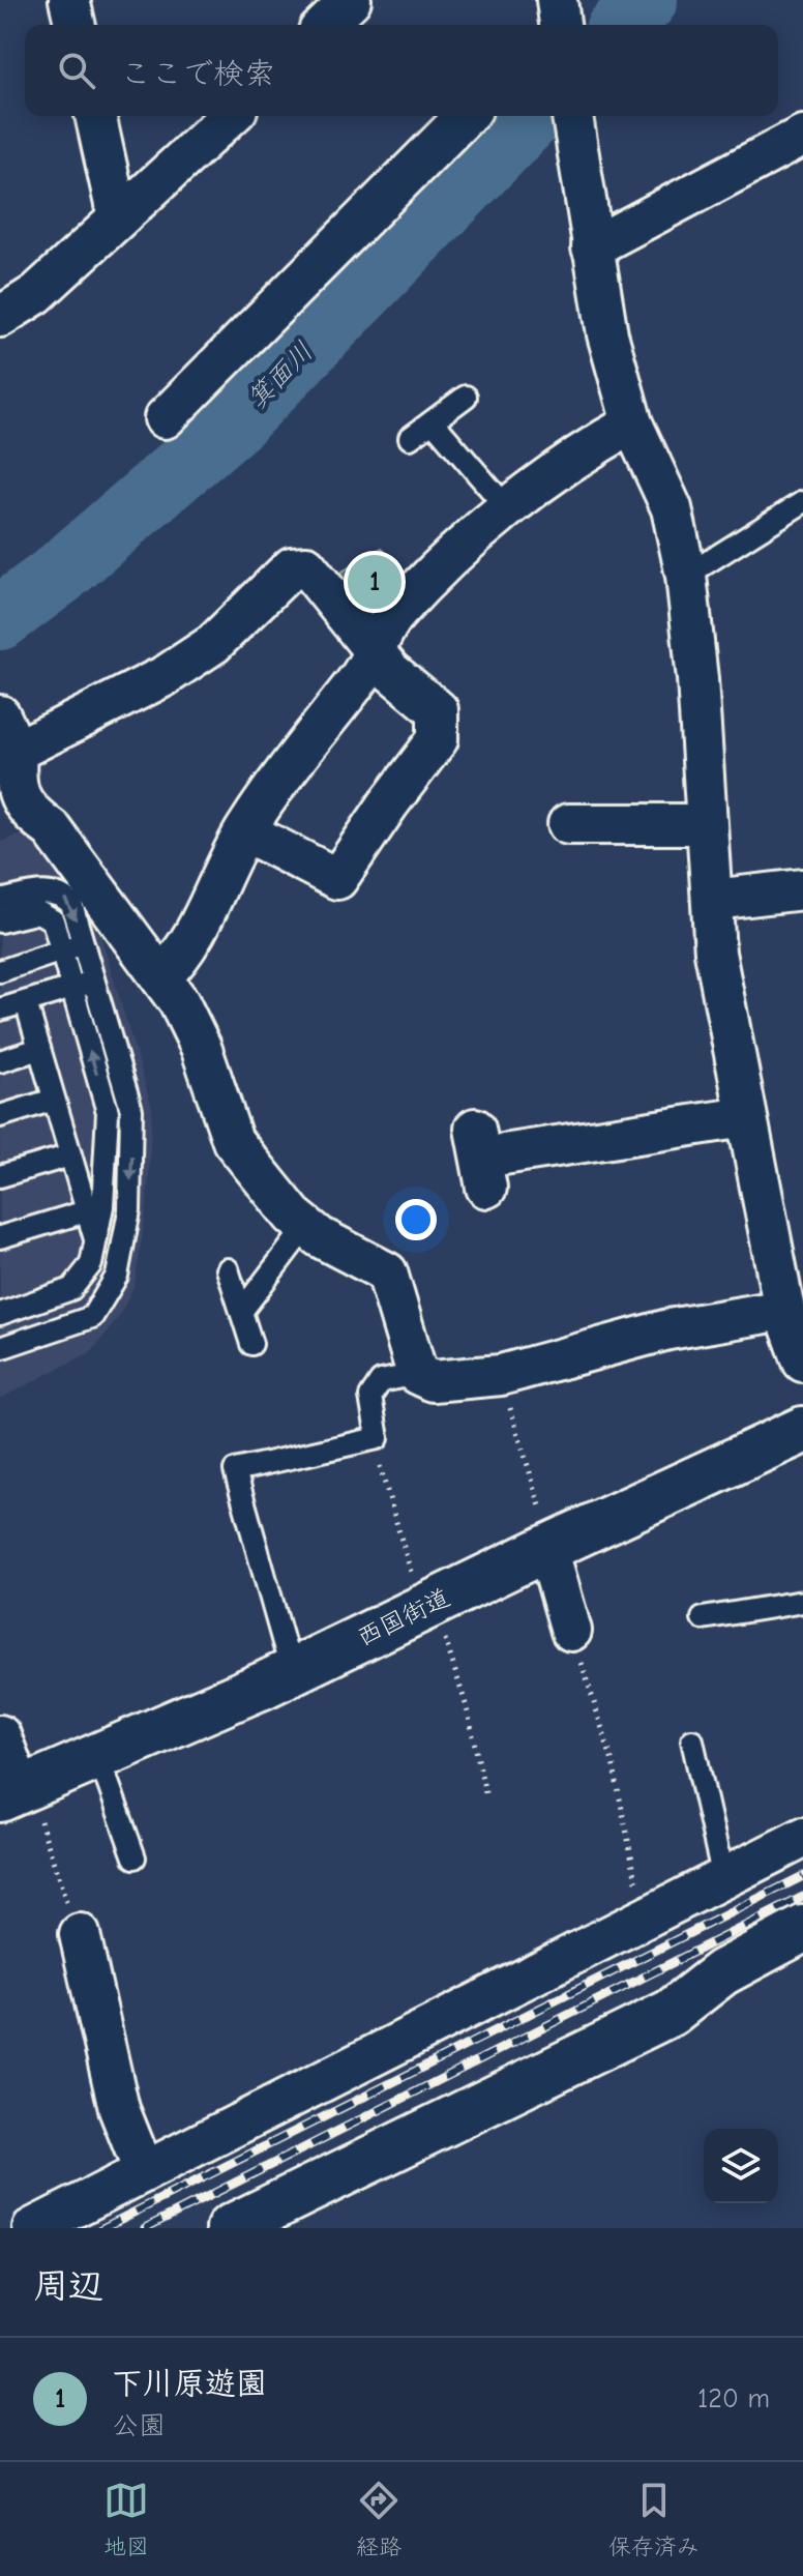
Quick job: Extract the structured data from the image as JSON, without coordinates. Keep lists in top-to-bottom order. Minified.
{"streets":{"street":["西国街道"]},"water":["箕面川"],"page":{"search":"ここで検索","pins":"1","heading":"周辺","list":[{"mark":"1","name":"下川原遊園","note":"公園","value":"120 m"}],"nav":["地図","経路","保存済み"]}}
